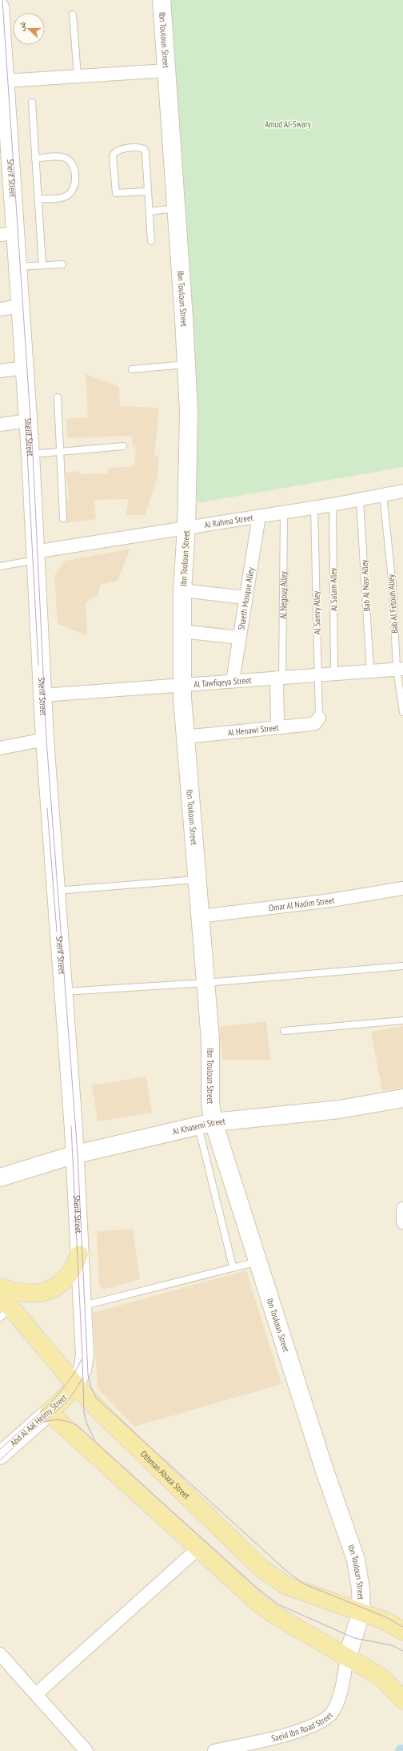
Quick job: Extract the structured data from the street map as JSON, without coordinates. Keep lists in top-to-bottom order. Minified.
{"streets":{"main road":["Ibn Touloun Street","Sherif Street","Al Khatemi Street","Abd Al Aal Helmy Street","Othman Abaza Street"],"street":["Al Rahma Street","Al Negouy Alley","Shaeth Mosque Alley","Al Tawfiqeya Street","Al Henawi Street","Omar Al Nadim Street","Saeid Ibn Road Street"],"lane":["Bab Al Nasr Alley","Al Salam Alley","Bab Al Fetouh Alley","Al Samry Alley"]},"crossings":[["Ibn Touloun Street","Al Rahma Street"],["Ibn Touloun Street","Al Tawfiqeya Street"],["Ibn Touloun Street","Al Henawi Street"],["Ibn Touloun Street","Omar Al Nadim Street"],["Ibn Touloun Street","Al Khatemi Street"],["Ibn Touloun Street","Othman Abaza Street"],["Ibn Touloun Street","Saeid Ibn Road Street"],["Sherif Street","Al Rahma Street"],["Sherif Street","Al Tawfiqeya Street"],["Sherif Street","Al Khatemi Street"],["Sherif Street","Abd Al Aal Helmy Street"],["Sherif Street","Othman Abaza Street"],["Al Rahma Street","Bab Al Nasr Alley"],["Al Rahma Street","Al Salam Alley"],["Al Rahma Street","Al Negouy Alley"],["Al Rahma Street","Shaeth Mosque Alley"],["Al Rahma Street","Bab Al Fetouh Alley"],["Al Rahma Street","Al Samry Alley"],["Bab Al Nasr Alley","Al Tawfiqeya Street"],["Al Salam Alley","Al Tawfiqeya Street"],["Al Negouy Alley","Al Tawfiqeya Street"],["Al Negouy Alley","Al Henawi Street"],["Shaeth Mosque Alley","Al Tawfiqeya Street"],["Bab Al Fetouh Alley","Al Tawfiqeya Street"],["Al Samry Alley","Al Tawfiqeya Street"],["Al Samry Alley","Al Henawi Street"],["Abd Al Aal Helmy Street","Othman Abaza Street"]],"parks":["Amud Al-Swary"],"north":"left"}
